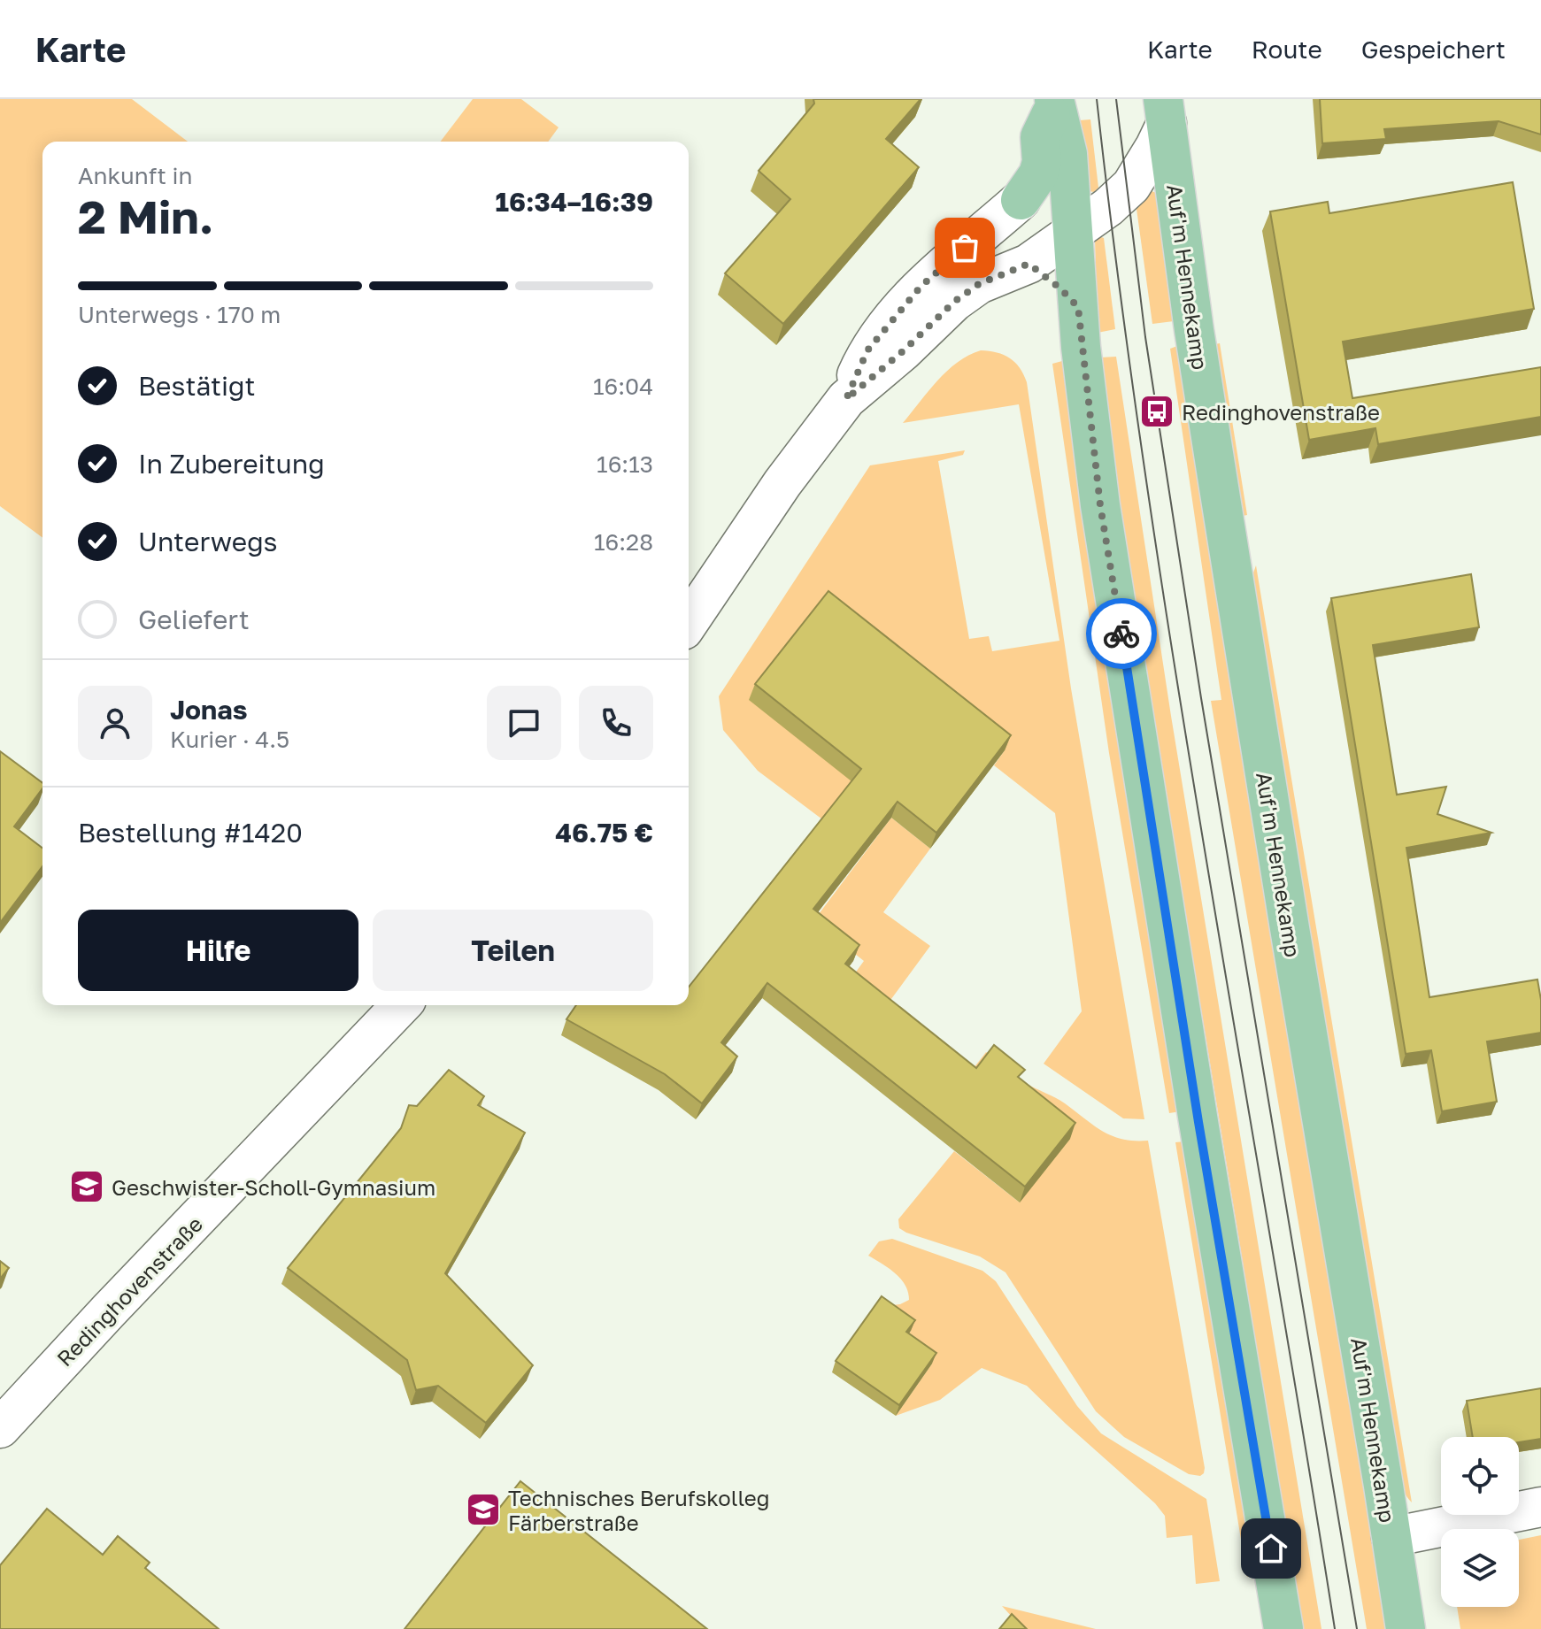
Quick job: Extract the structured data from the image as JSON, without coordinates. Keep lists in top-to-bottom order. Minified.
{"streets":{"main road":["Auf'm Hennekamp"],"street":["Redinghovenstraße"]},"places":{"bus stop":["Redinghovenstraße"],"school or university":["Geschwister-Scholl-Gymnasium","Technisches Berufskolleg Färberstraße"]},"page":{"header":"Karte","nav":["Karte","Route","Gespeichert"],"heading":["2 Min.","Ankunft in","16:34–16:39"],"panel":["Jonas","Kurier · 4.5","Bestellung #1420","46.75 €"],"bar":"Unterwegs · 170 m","list":[["Bestätigt","16:04"],["In Zubereitung","16:13"],["Unterwegs","16:28"],"Geliefert"],"buttons":["Hilfe","Teilen"]}}
